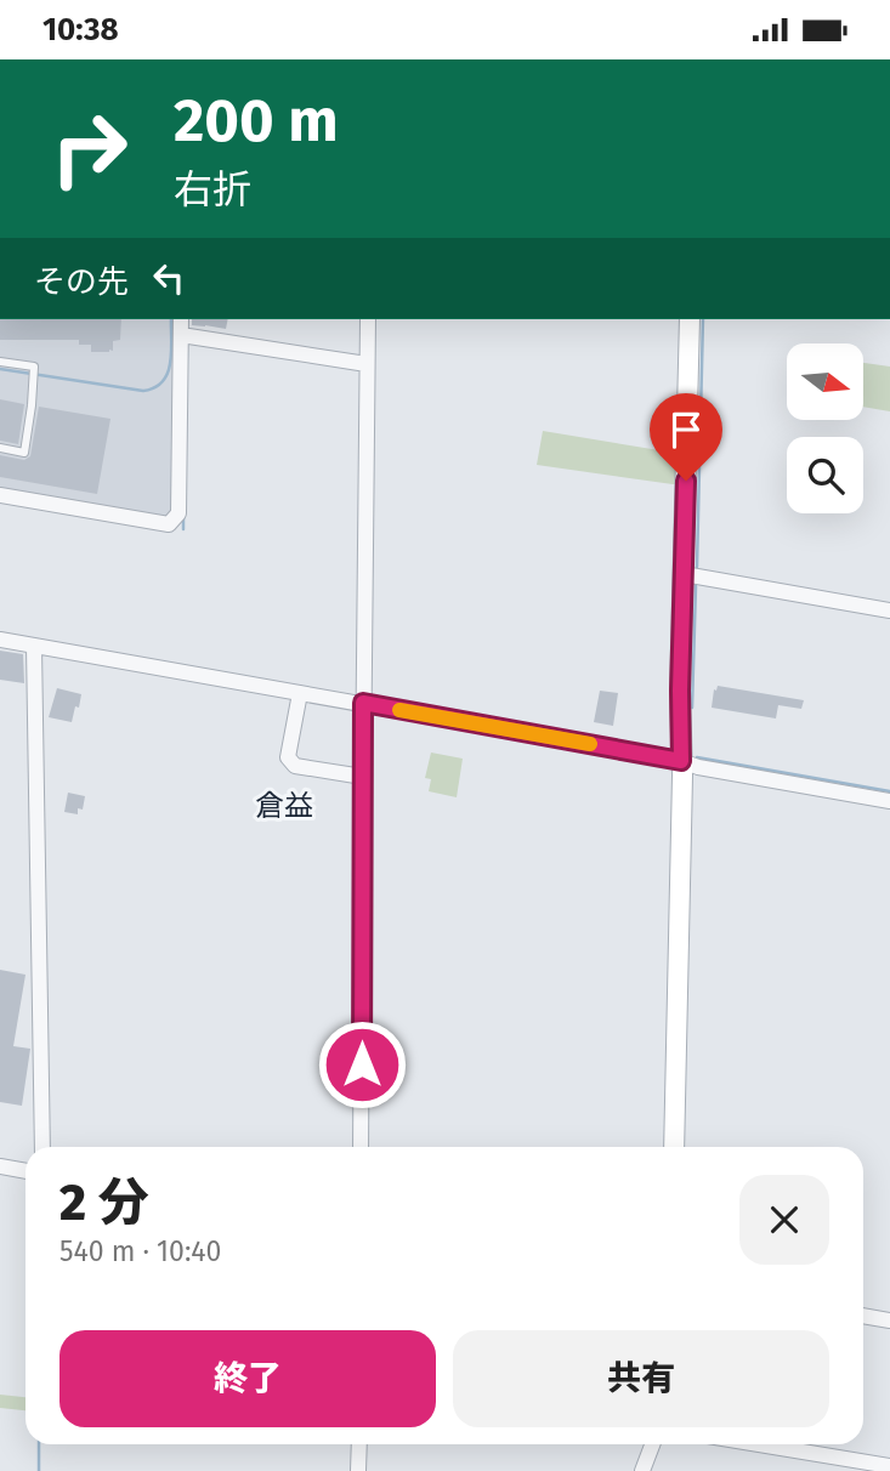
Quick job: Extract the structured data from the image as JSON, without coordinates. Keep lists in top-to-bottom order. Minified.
{"districts":["倉益"],"north":"right","page":{"status":"10:38","turn":["200 m","右折"],"then":"その先","heading":["2 分","540 m · 10:40"],"buttons":["終了","共有"]}}
